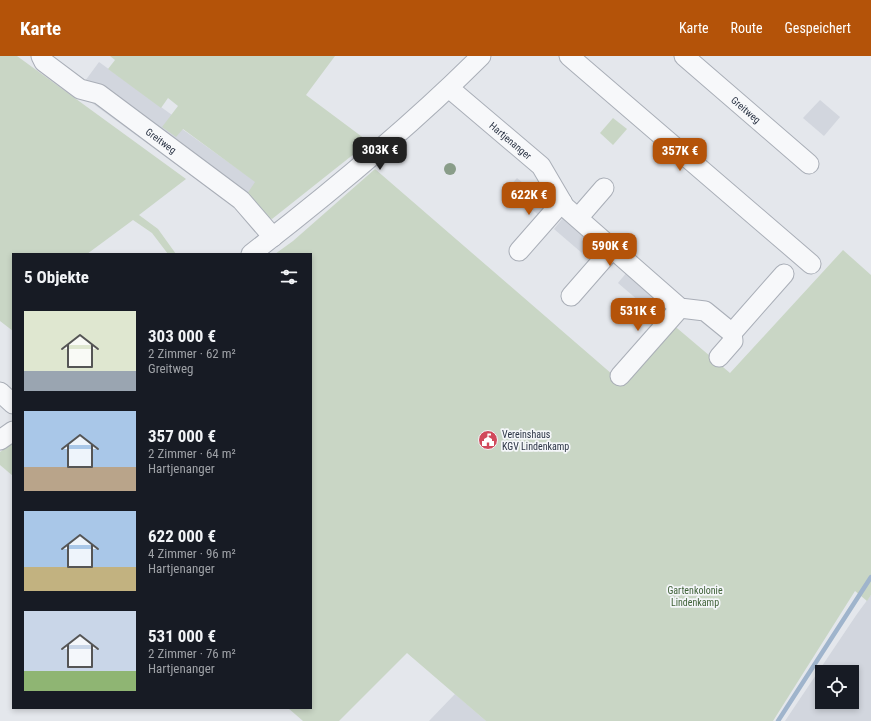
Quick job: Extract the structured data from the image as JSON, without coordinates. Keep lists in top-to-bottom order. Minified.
{"streets":{"street":["Greitweg","Hartjenanger"]},"parks":["Gartenkolonie Lindenkamp"],"places":{"public building":["Vereinshaus KGV Lindenkamp"]},"page":{"header":"Karte","nav":["Karte","Route","Gespeichert"],"price":["303K €","357K €","622K €","590K €","531K €"],"heading":"5 Objekte","list":[{"name":"303 000 €","note":"2 Zimmer · 62 m² · Greitweg"},{"name":"357 000 €","note":"2 Zimmer · 64 m² · Hartjenanger"},{"name":"622 000 €","note":"4 Zimmer · 96 m² · Hartjenanger"},{"name":"531 000 €","note":"2 Zimmer · 76 m² · Hartjenanger"}]}}
